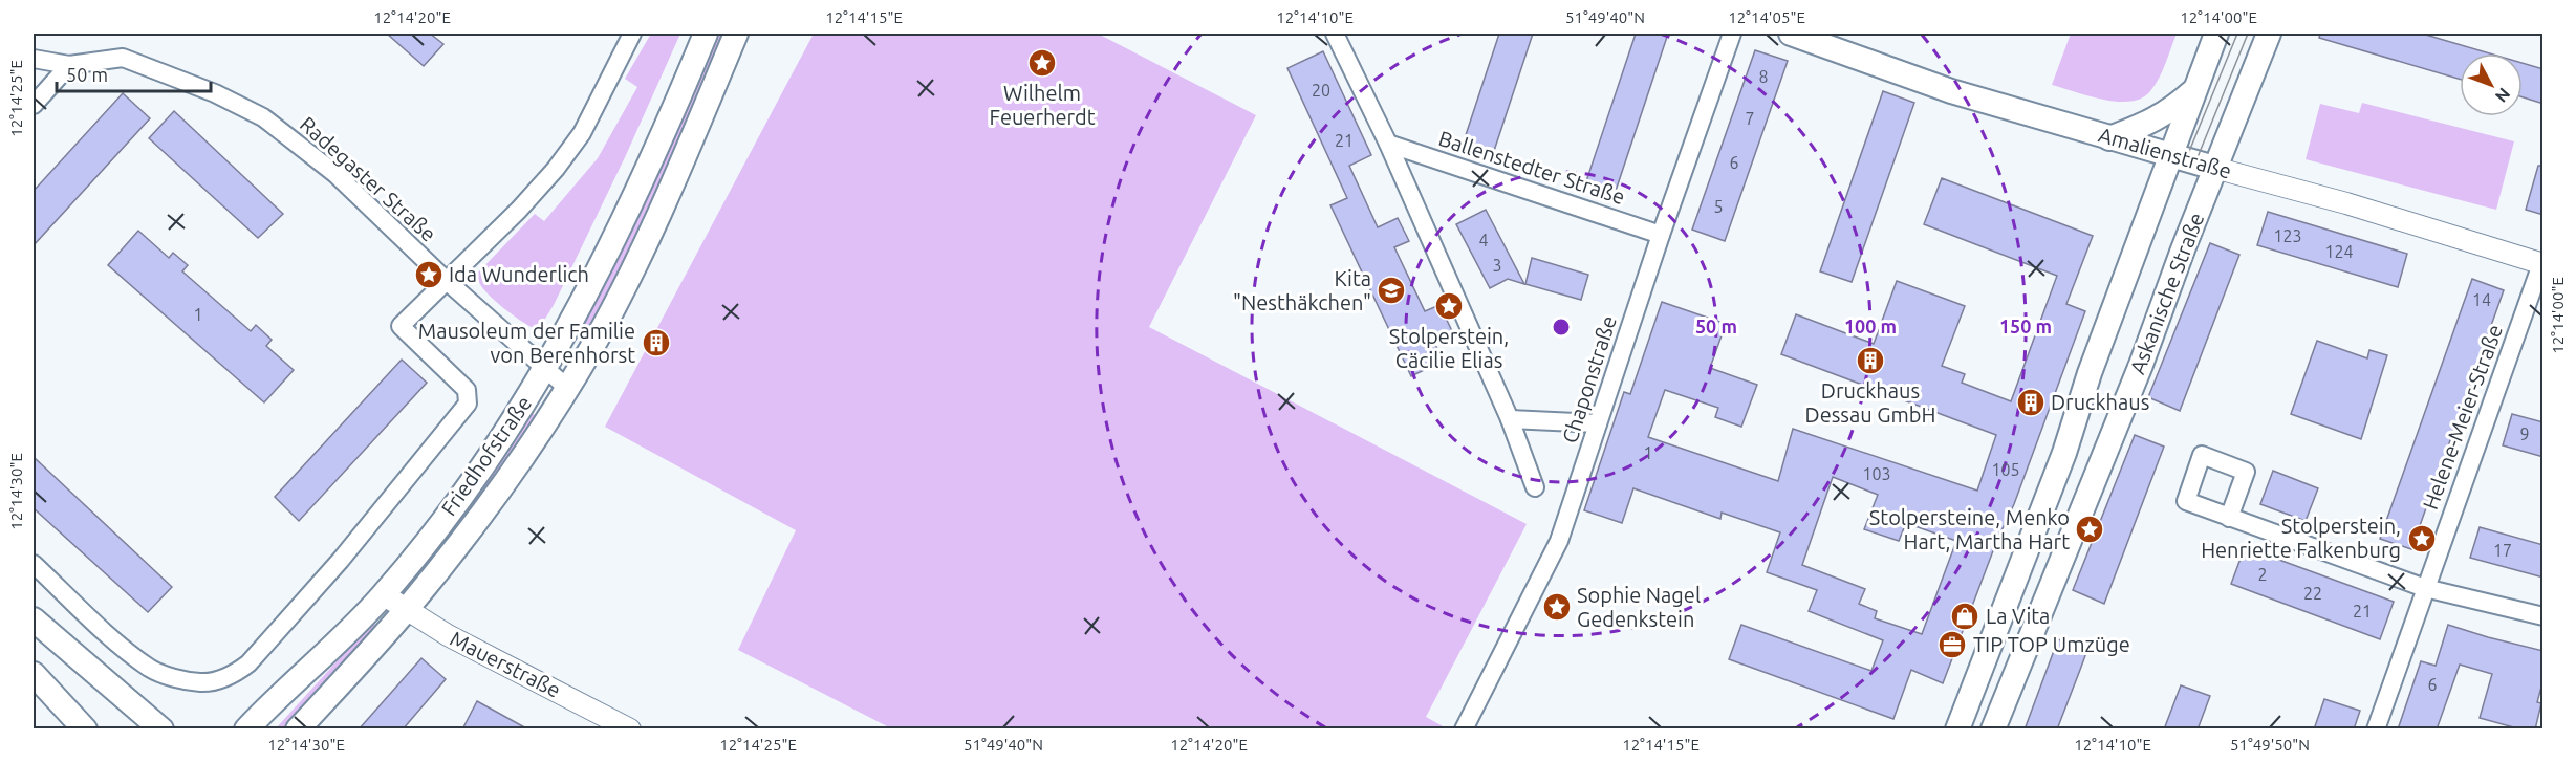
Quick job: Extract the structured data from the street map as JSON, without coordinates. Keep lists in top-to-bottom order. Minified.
{"streets":{"main road":["Amalienstraße","Askanische Straße","Friedhofstraße"],"street":["Ballenstedter Straße","Radegaster Straße","Chaponstraße","Helene-Meier-Straße","Mauerstraße"]},"crossings":[["Amalienstraße","Askanische Straße"],["Amalienstraße","Helene-Meier-Straße"],["Ballenstedter Straße","Chaponstraße"],["Radegaster Straße","Friedhofstraße"],["Friedhofstraße","Mauerstraße"]],"places":{"place":["Wilhelm Feuerherdt","Ida Wunderlich","Stolperstein, Cäcilie Elias","Stolpersteine, Menko Hart, Martha Hart","Stolperstein, Henriette Falkenburg","Sophie Nagel Gedenkstein"],"school or university":["Kita \"Nesthäkchen\""],"building":["Mausoleum der Familie von Berenhorst","Druckhaus Dessau GmbH","Druckhaus"],"shop":["La Vita"],"office":["TIP TOP Umzüge"]},"house_numbers":["8","20","7","21","6","5","123","4","124","3","14","1","9","1","105","103","17","2","22","21","6"],"scale_bar":"50 m","north":"bottom right","coordinates":["12°14'20\"E","12°14'15\"E","12°14'10\"E","51°49'40\"N","12°14'05\"E","12°14'00\"E","12°14'25\"E","12°14'30\"E","51°49'50\"N"],"rings":["50 m","100 m","150 m"]}
